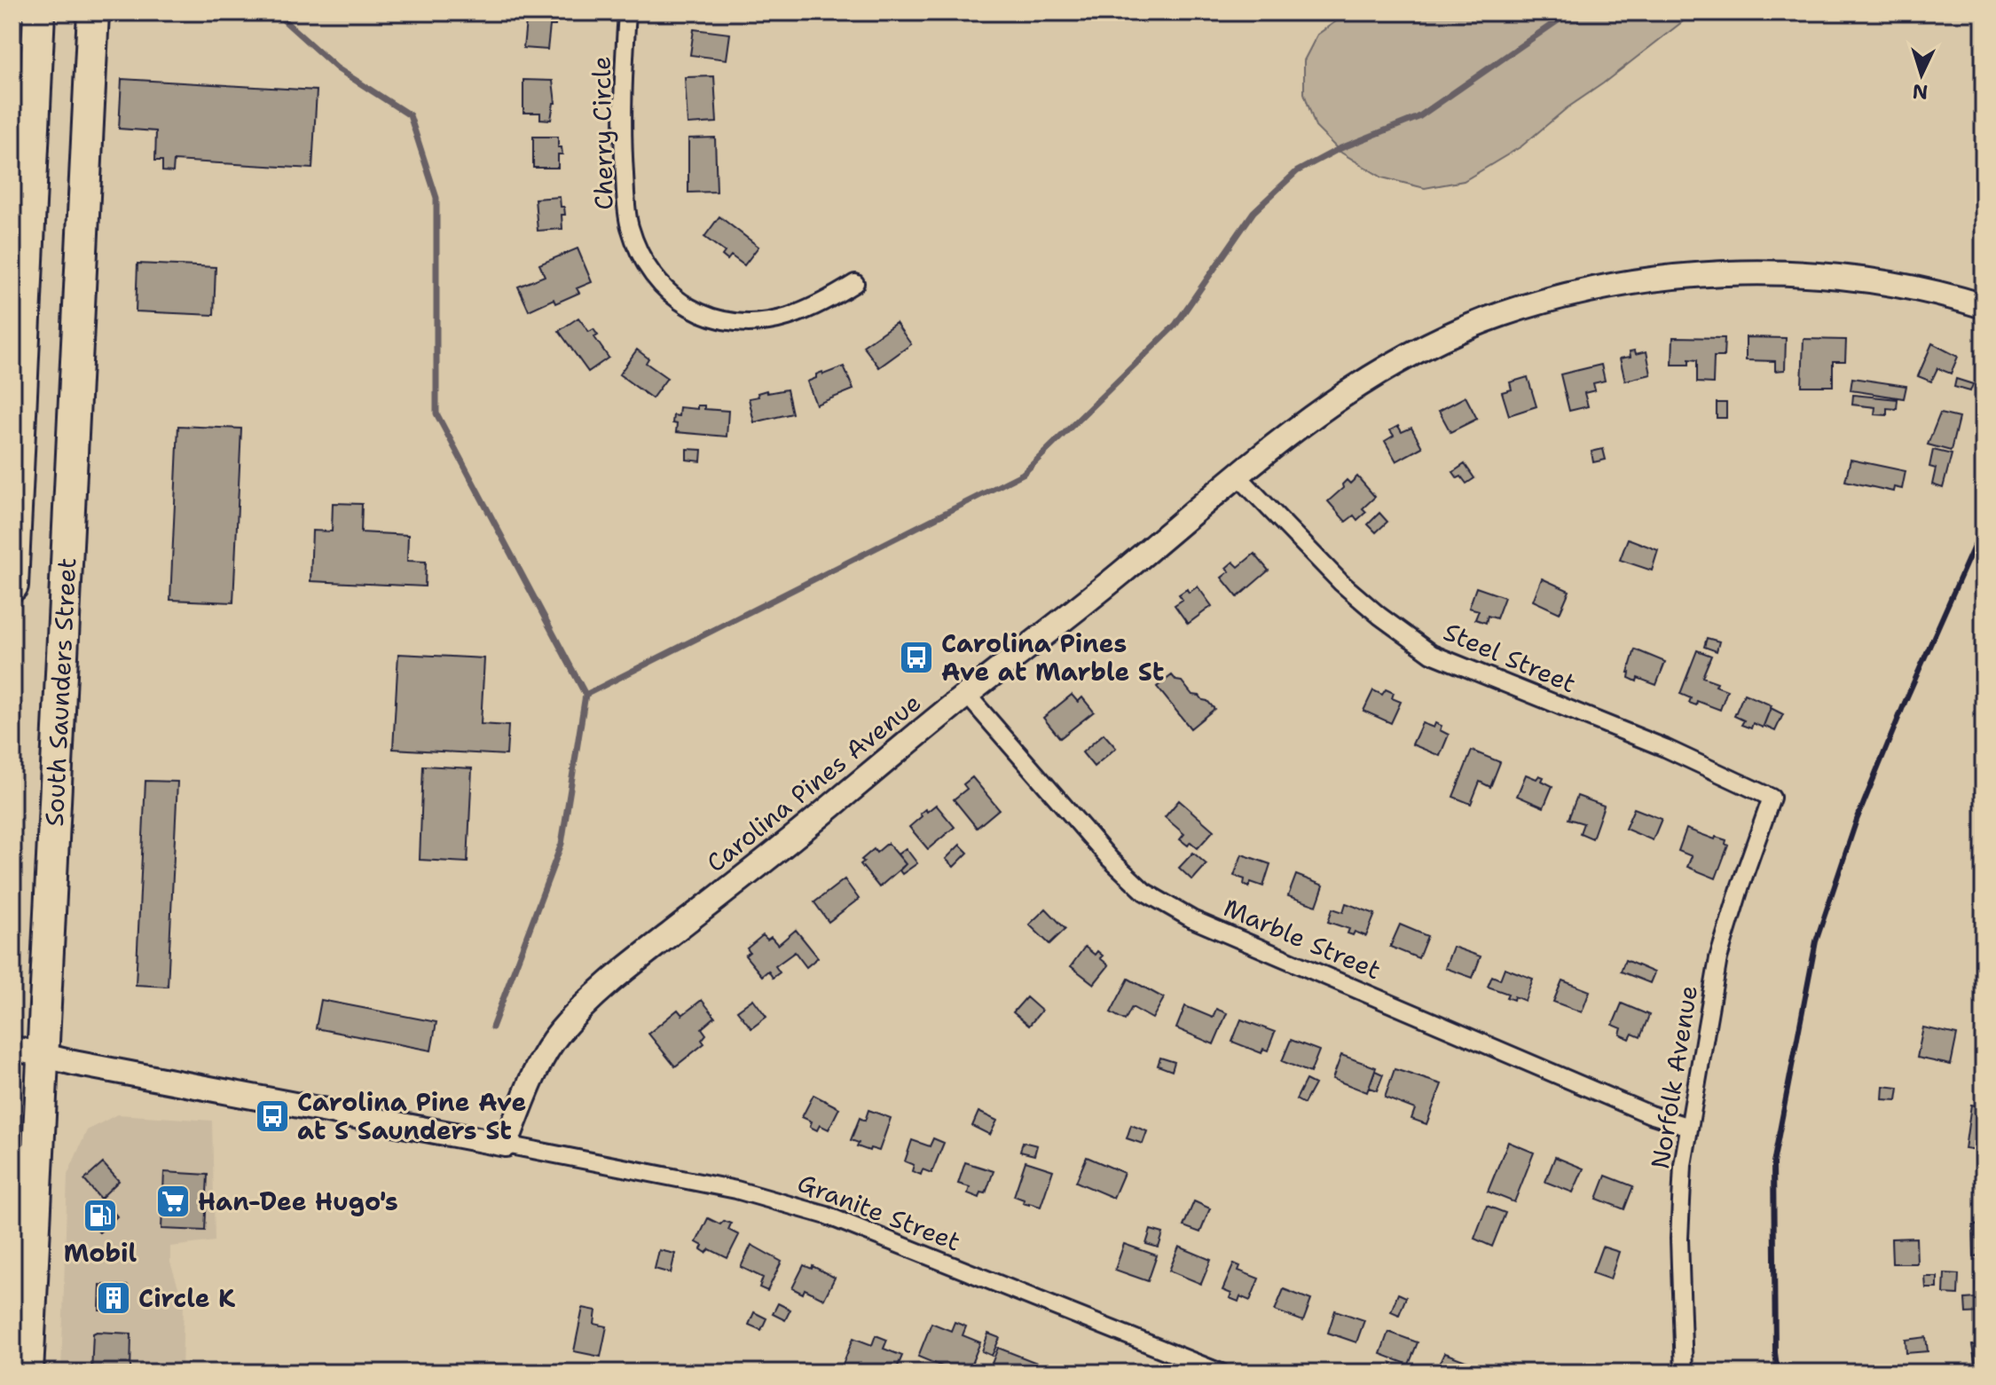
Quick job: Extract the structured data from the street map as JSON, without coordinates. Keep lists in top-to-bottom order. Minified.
{"streets":{"highway":["South Saunders Street"],"street":["Cherry Circle","Steel Street","Carolina Pines Avenue","Marble Street","Norfolk Avenue","Granite Street"]},"crossings":[["Steel Street","Carolina Pines Avenue"],["Steel Street","Norfolk Avenue"],["Carolina Pines Avenue","Marble Street"],["Carolina Pines Avenue","Granite Street"],["Marble Street","Norfolk Avenue"]],"places":{"bus stop":["Carolina Pines Ave at Marble St","Carolina Pine Ave at S Saunders St"],"supermarket":["Han-Dee Hugo's"],"fuel station":["Mobil"],"building":["Circle K"]},"north":"bottom"}
